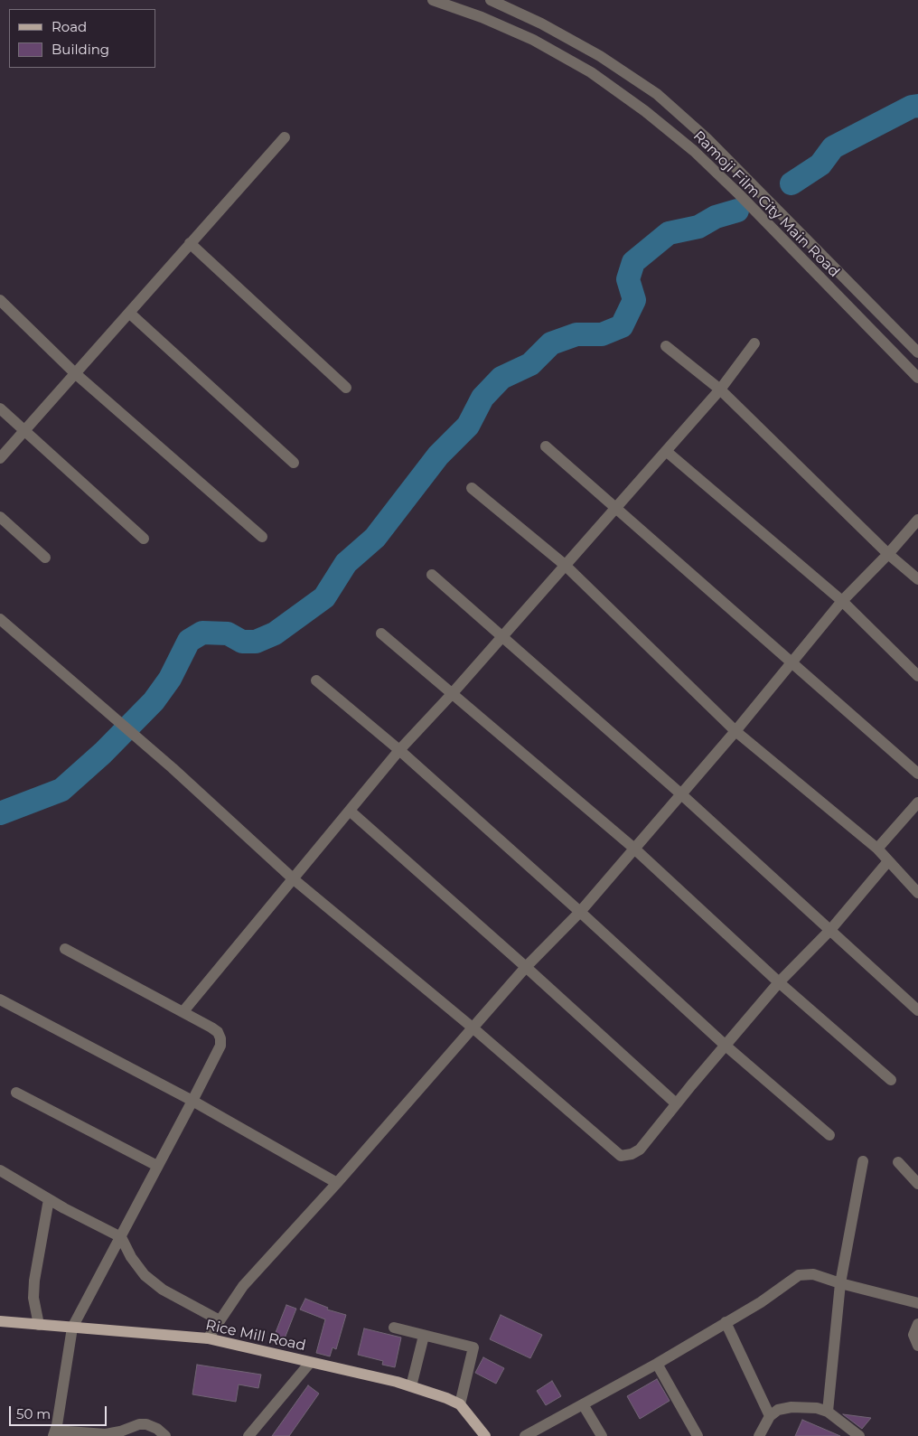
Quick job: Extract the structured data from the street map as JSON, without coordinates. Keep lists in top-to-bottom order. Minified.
{"streets":{"main road":["Rice Mill Road"],"street":["Ramoji Film City Main Road"]},"legend":["Road","Building"],"scale_bar":"50 m"}
